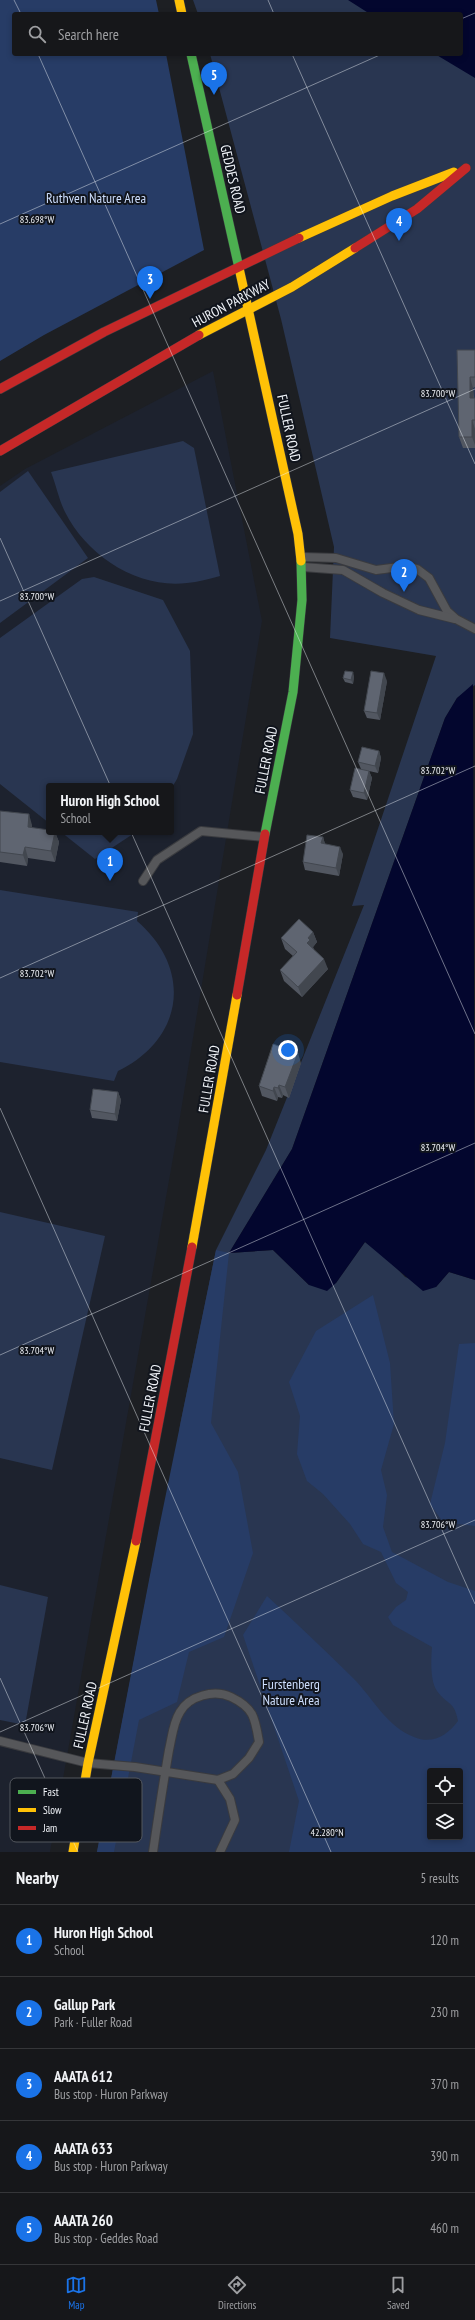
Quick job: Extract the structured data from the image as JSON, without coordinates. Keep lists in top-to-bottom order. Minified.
{"streets":{"main road":["GEDDES ROAD","HURON PARKWAY","FULLER ROAD"]},"crossings":[["GEDDES ROAD","HURON PARKWAY"],["GEDDES ROAD","FULLER ROAD"],["HURON PARKWAY","FULLER ROAD"]],"parks":["Ruthven Nature Area","Furstenberg Nature Area"],"legend":["Fast","Slow","Jam"],"page":{"search":"Search here","pins":["5","4","3","2","1"],"popup":["Huron High School","School"],"heading":["Nearby","5 results"],"list":[{"mark":"1","name":"Huron High School","note":"School","value":"120 m"},{"mark":"2","name":"Gallup Park","note":"Park · Fuller Road","value":"230 m"},{"mark":"3","name":"AAATA 612","note":"Bus stop · Huron Parkway","value":"370 m"},{"mark":"4","name":"AAATA 633","note":"Bus stop · Huron Parkway","value":"390 m"},{"mark":"5","name":"AAATA 260","note":"Bus stop · Geddes Road","value":"460 m"}],"nav":["Map","Directions","Saved"]},"coordinates":["83.698°W","83.700°W","83.702°W","83.704°W","83.706°W","42.280°N"]}
